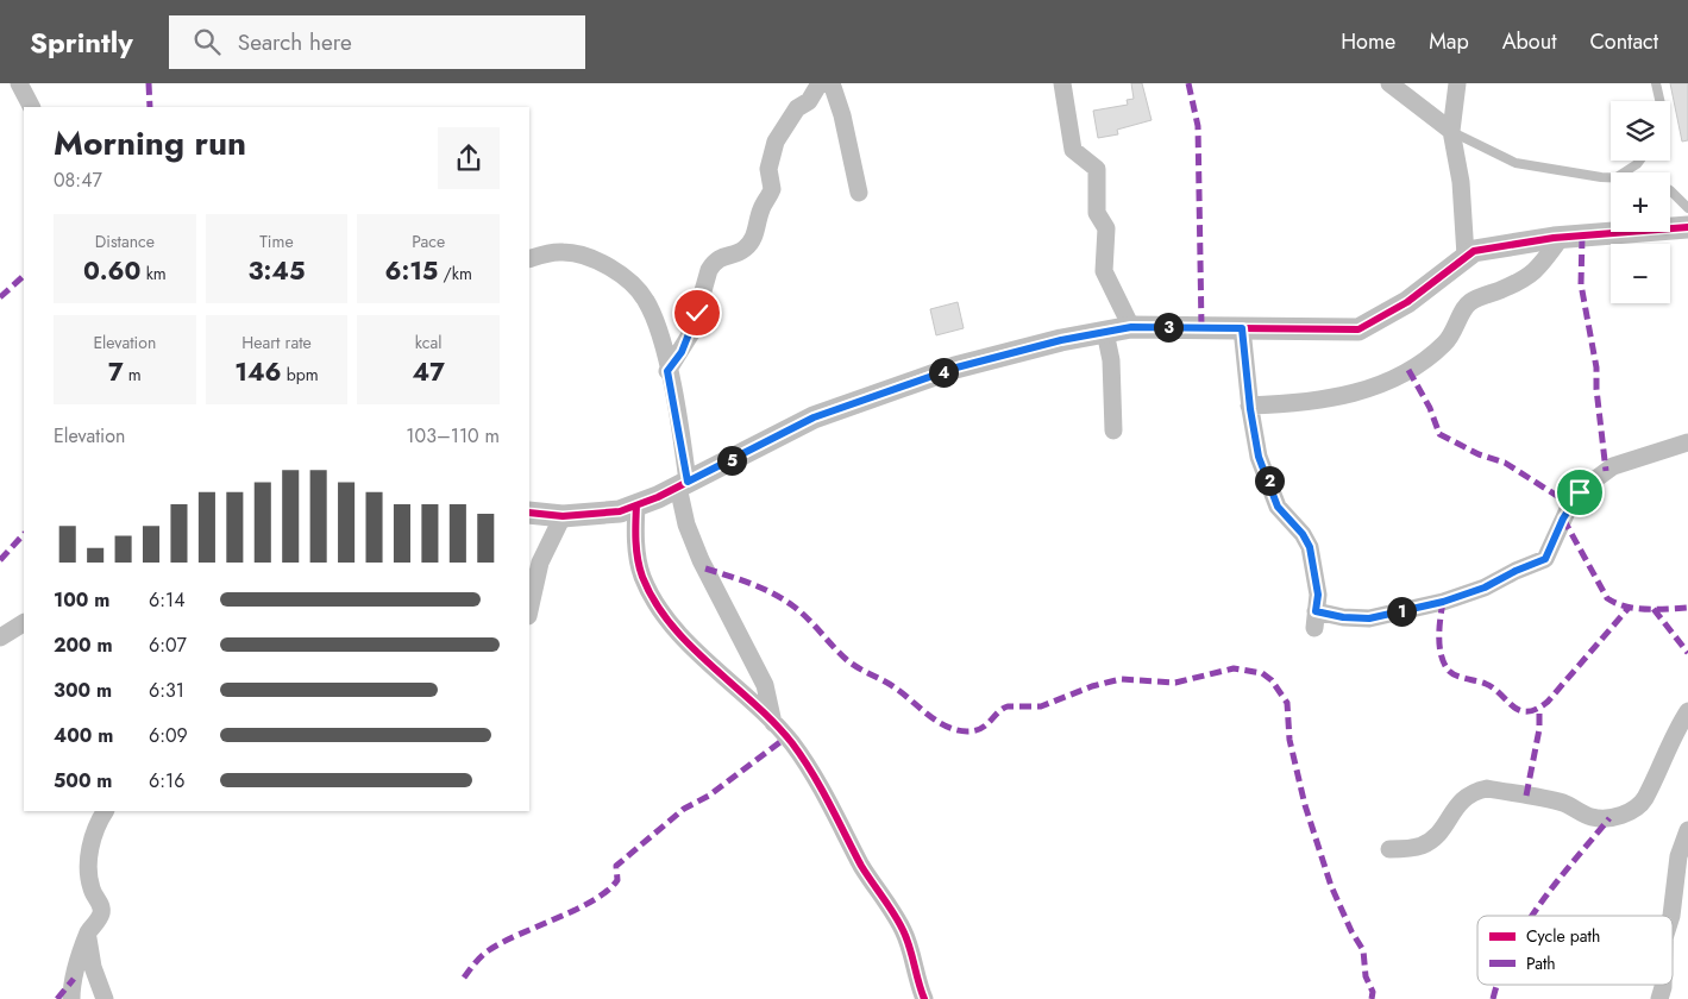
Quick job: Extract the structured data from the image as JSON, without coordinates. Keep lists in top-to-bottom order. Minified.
{"legend":["Cycle path","Path"],"page":{"header":"Sprintly","search":"Search here","nav":["Home","Map","About","Contact"],"map_buttons":["+","−"],"heading":["Morning run","08:47"],"stats":[["Distance","0.60 km"],["Time","3:45"],["Pace","6:15 /km"],["Elevation","7 m"],["Heart rate","146 bpm"],["kcal","47"]],"pins":["3","4","5","2","1"],"chart":["Elevation","103–110 m"],"list":[{"name":"100 m","note":"6:14"},{"name":"200 m","note":"6:07"},{"name":"300 m","note":"6:31"},{"name":"400 m","note":"6:09"},{"name":"500 m","note":"6:16"}]}}
